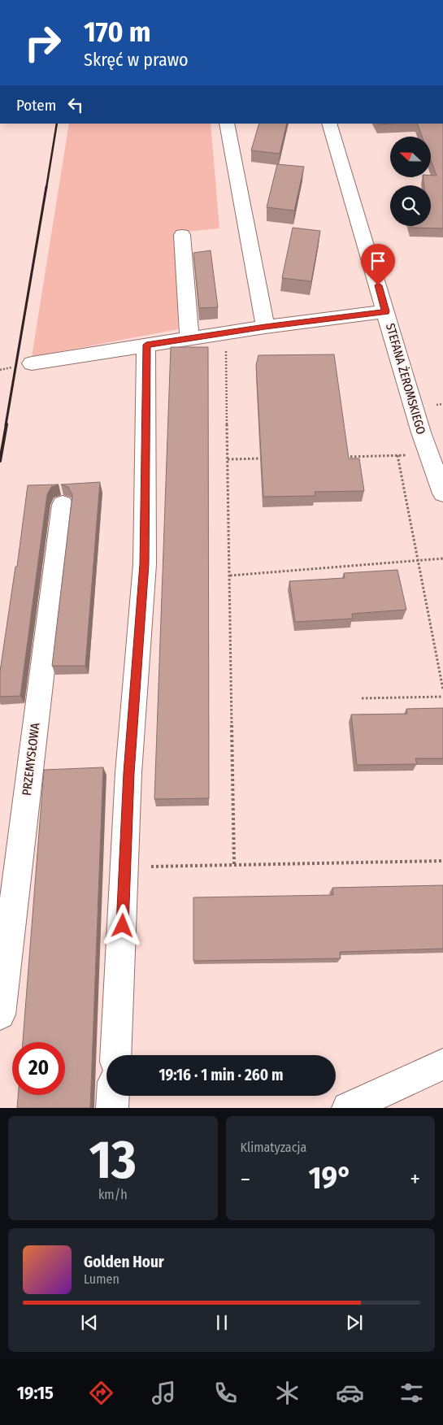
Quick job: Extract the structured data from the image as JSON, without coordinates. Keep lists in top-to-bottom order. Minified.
{"streets":{"street":["STEFANA ŻEROMSKIEGO","PRZEMYSŁOWA"]},"north":"left","page":{"turn":["170 m","Skręć w prawo"],"then":"Potem","limit":"20","trip":"19:16 · 1 min · 260 m","tile":[["13","km/h"],"Klimatyzacja"],"heat":["−","19°","+"],"song":["Golden Hour","Lumen"],"tabs":"19:15"}}
